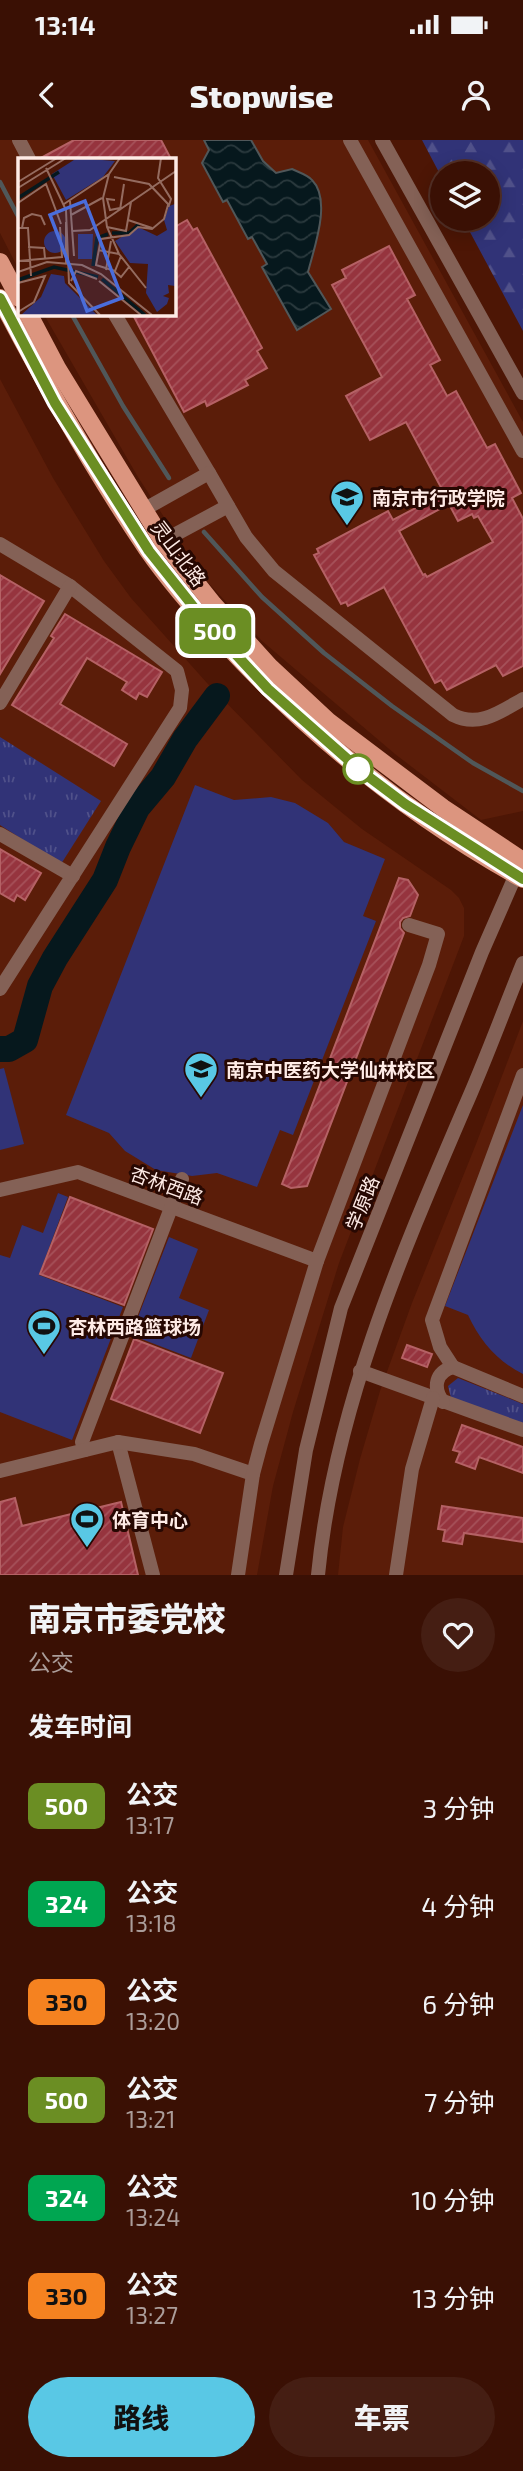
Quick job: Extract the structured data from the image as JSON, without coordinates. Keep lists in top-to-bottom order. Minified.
{"streets":{"main road":["灵山北路"],"street":["杏林西路","学原路"]},"crossings":[["灵山北路","学原路"]],"places":{"school or university":["南京市行政学院","南京中医药大学仙林校区"],"sports":["杏林西路篮球场","体育中心"]},"lines":["bus line 500"],"page":{"status":"13:14","header":"Stopwise","on_map":"500","heading":[["南京市委党校","公交"],"发车时间"],"list":[{"mark":"500","name":"公交","note":"13:17","value":"3 分钟"},{"mark":"324","name":"公交","note":"13:18","value":"4 分钟"},{"mark":"330","name":"公交","note":"13:20","value":"6 分钟"},{"mark":"500","name":"公交","note":"13:21","value":"7 分钟"},{"mark":"324","name":"公交","note":"13:24","value":"10 分钟"},{"mark":"330","name":"公交","note":"13:27","value":"13 分钟"}],"buttons":["路线","车票"]}}
